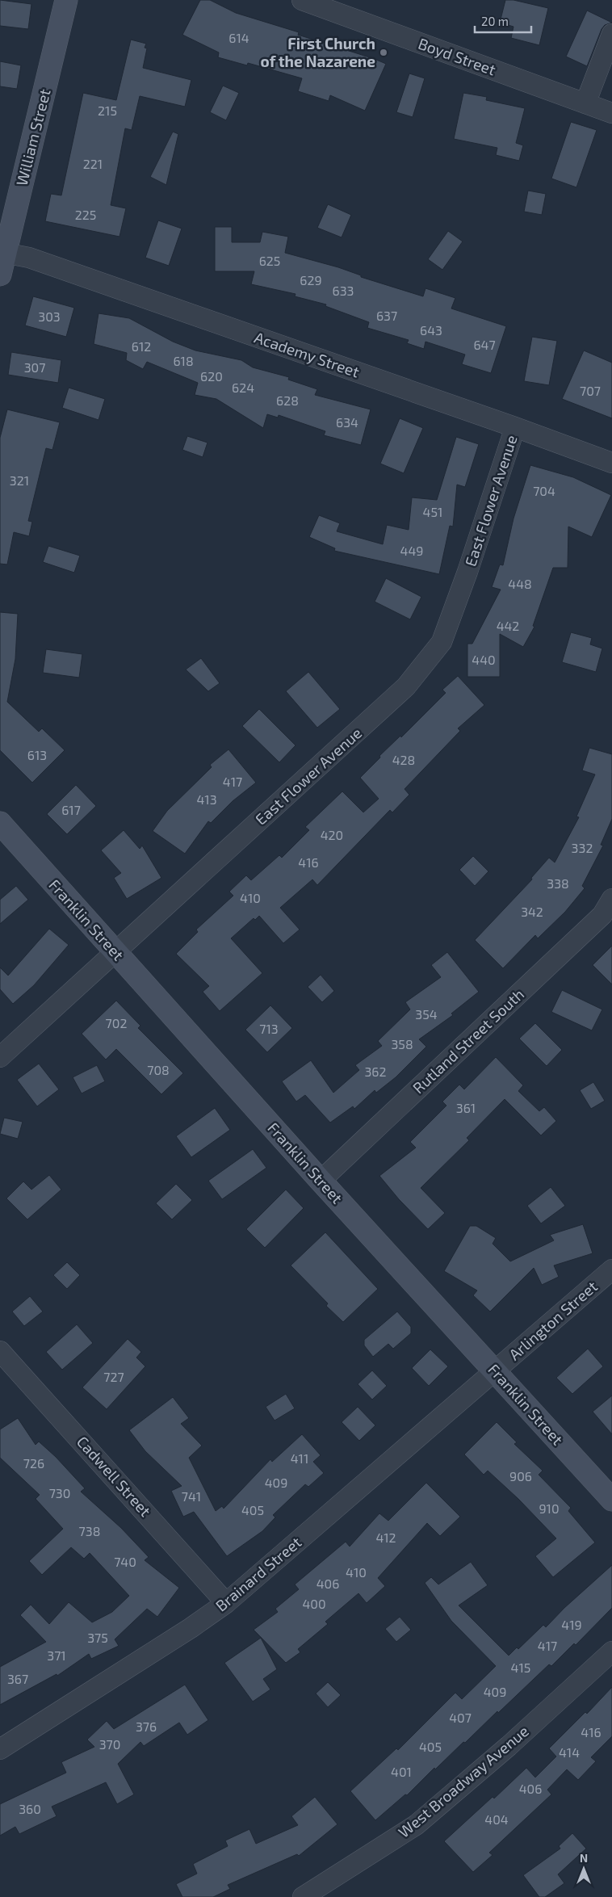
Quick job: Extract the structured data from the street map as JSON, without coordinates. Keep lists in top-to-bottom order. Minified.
{"streets":{"street":["Boyd Street","William Street","Academy Street","East Flower Avenue","Franklin Street","Rutland Street South","Arlington Street","Cadwell Street","Brainard Street","West Broadway Avenue"]},"crossings":[["William Street","Academy Street"],["Academy Street","East Flower Avenue"],["East Flower Avenue","Franklin Street"],["Franklin Street","Rutland Street South"],["Franklin Street","Arlington Street"],["Franklin Street","Brainard Street"],["Arlington Street","Brainard Street"],["Cadwell Street","Brainard Street"]],"places":["First Church of the Nazarene"],"house_numbers":["614","215","221","225","625","629","633","637","303","643","647","612","618","307","620","624","707","628","634","321","704","451","449","448","442","440","613","428","417","413","617","420","332","416","338","410","342","354","702","713","358","708","362","361","727","411","726","906","409","730","741","910","405","738","412","740","410","406","400","419","375","417","371","415","367","409","407","376","416","370","405","414","401","406","360","404"],"scale_bar":"20 m","north":"top"}
